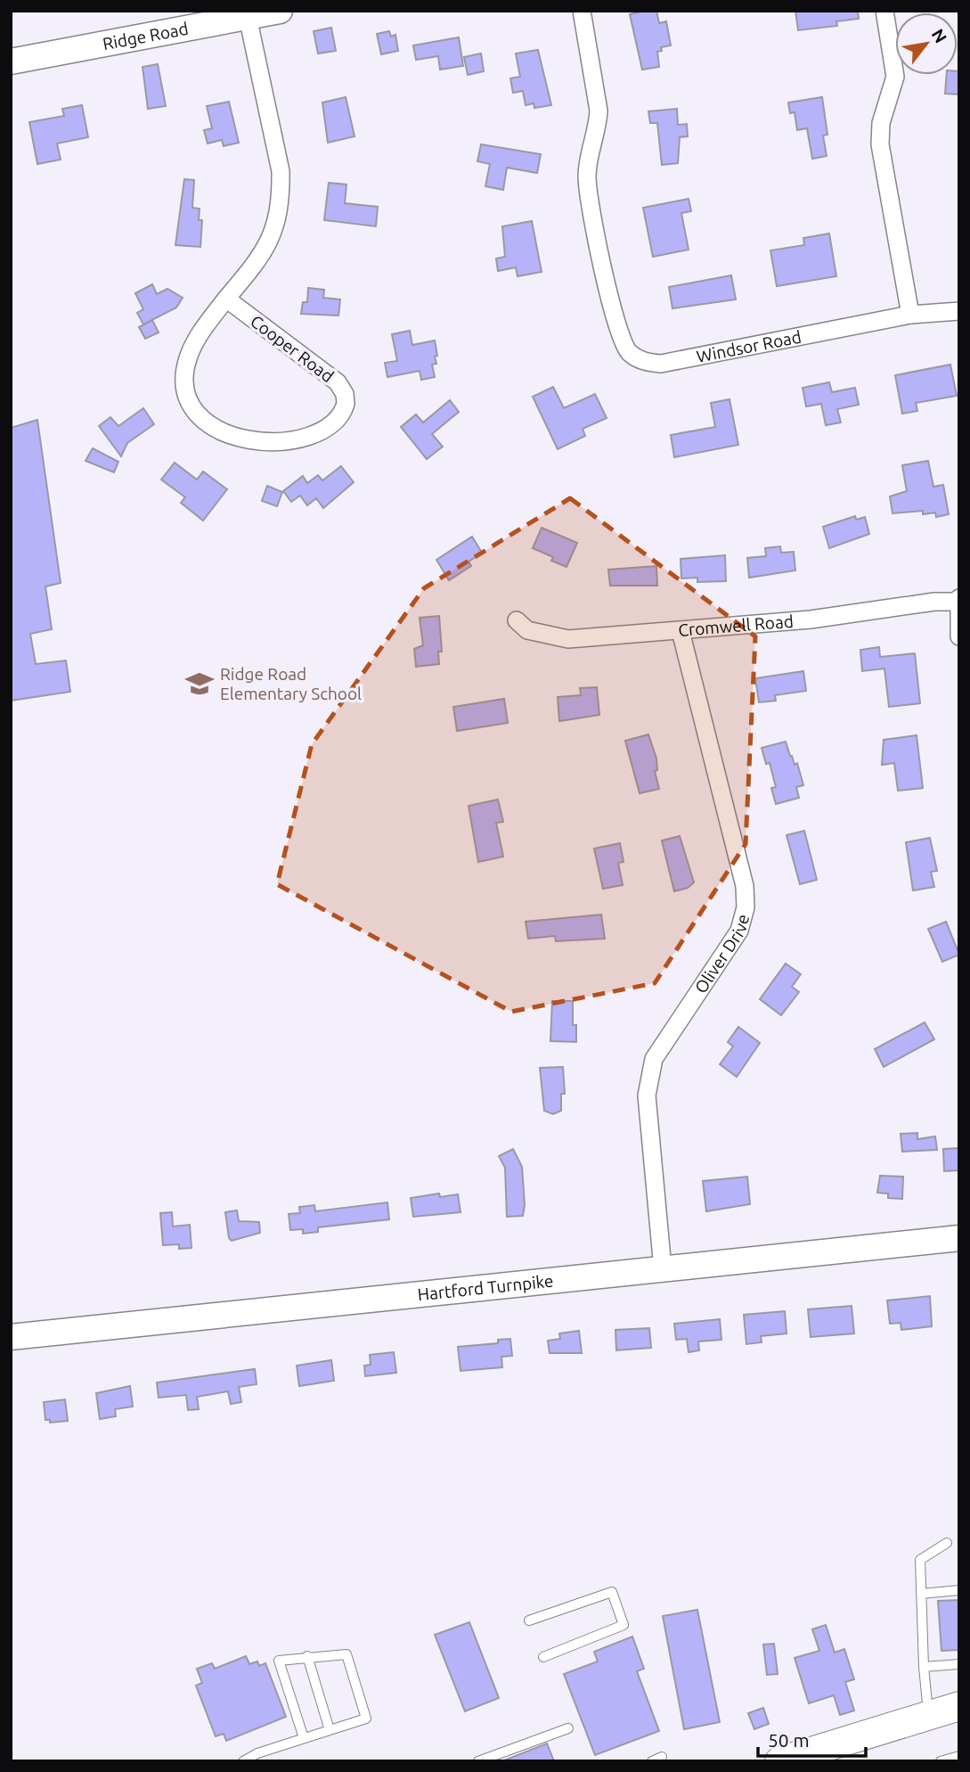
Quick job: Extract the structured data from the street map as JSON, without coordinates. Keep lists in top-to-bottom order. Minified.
{"streets":{"main road":["Ridge Road","Hartford Turnpike"],"street":["Windsor Road","Cooper Road","Cromwell Road","Oliver Drive"]},"crossings":[["Ridge Road","Cooper Road"],["Cromwell Road","Oliver Drive"],["Oliver Drive","Hartford Turnpike"]],"places":{"school or university":["Ridge Road Elementary School"]},"scale_bar":"50 m","north":"top right"}
